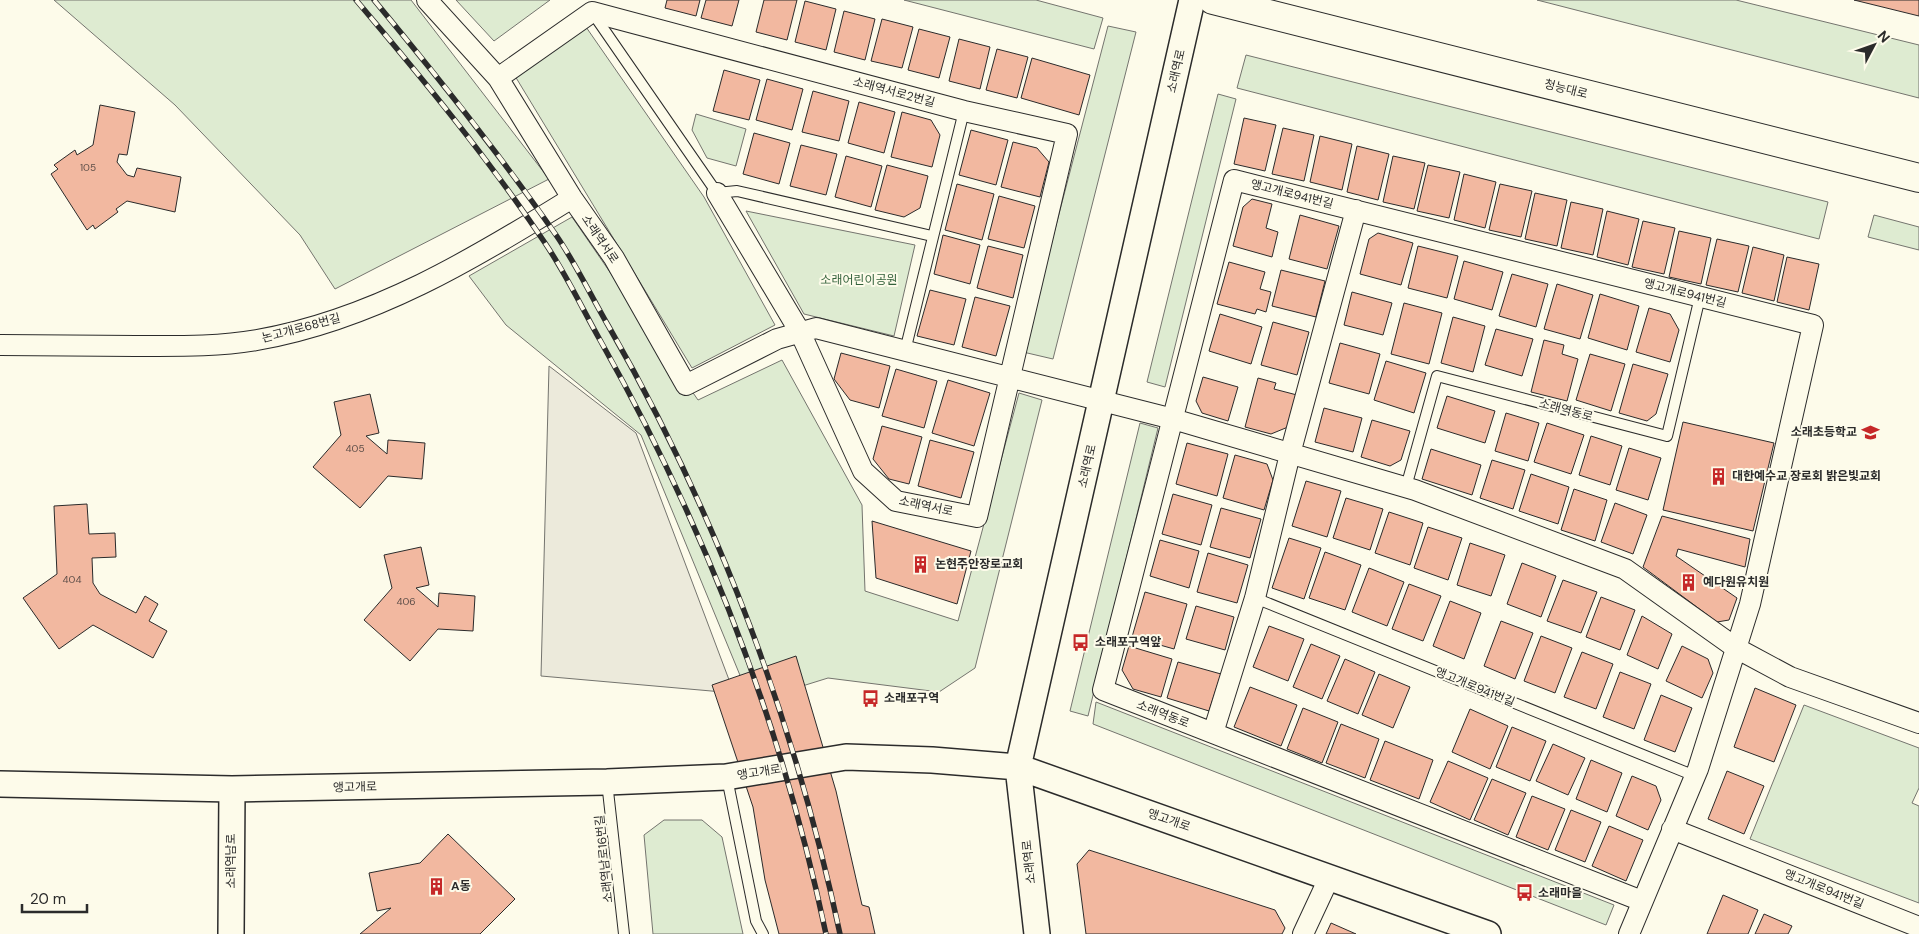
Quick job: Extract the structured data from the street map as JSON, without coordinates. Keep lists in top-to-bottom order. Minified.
{"streets":{"main road":["청능대로"],"street":["소래역로","소래역서로2번길","앵고개로941번길","소래역서로","논고개로68번길","소래역동로","앵고개로","소래역남로"],"lane":["소래역남로16번길"]},"crossings":[["소래역로","소래역서로"],["소래역로","앵고개로"],["소래역서로2번길","소래역서로"],["앵고개로941번길","소래역동로"],["소래역서로","논고개로68번길"],["앵고개로","소래역남로16번길"],["앵고개로","소래역남로"]],"parks":["소래어린이공원"],"places":{"school or university":["소래초등학교"],"building":["대한예수교 장로회 밝은빛교회","논현주안장로교회","예다원유치원","A동"],"bus stop":["소래포구역앞","소래포구역","소래마을"]},"house_numbers":["105","405","404","406"],"scale_bar":"20 m","north":"top right"}
